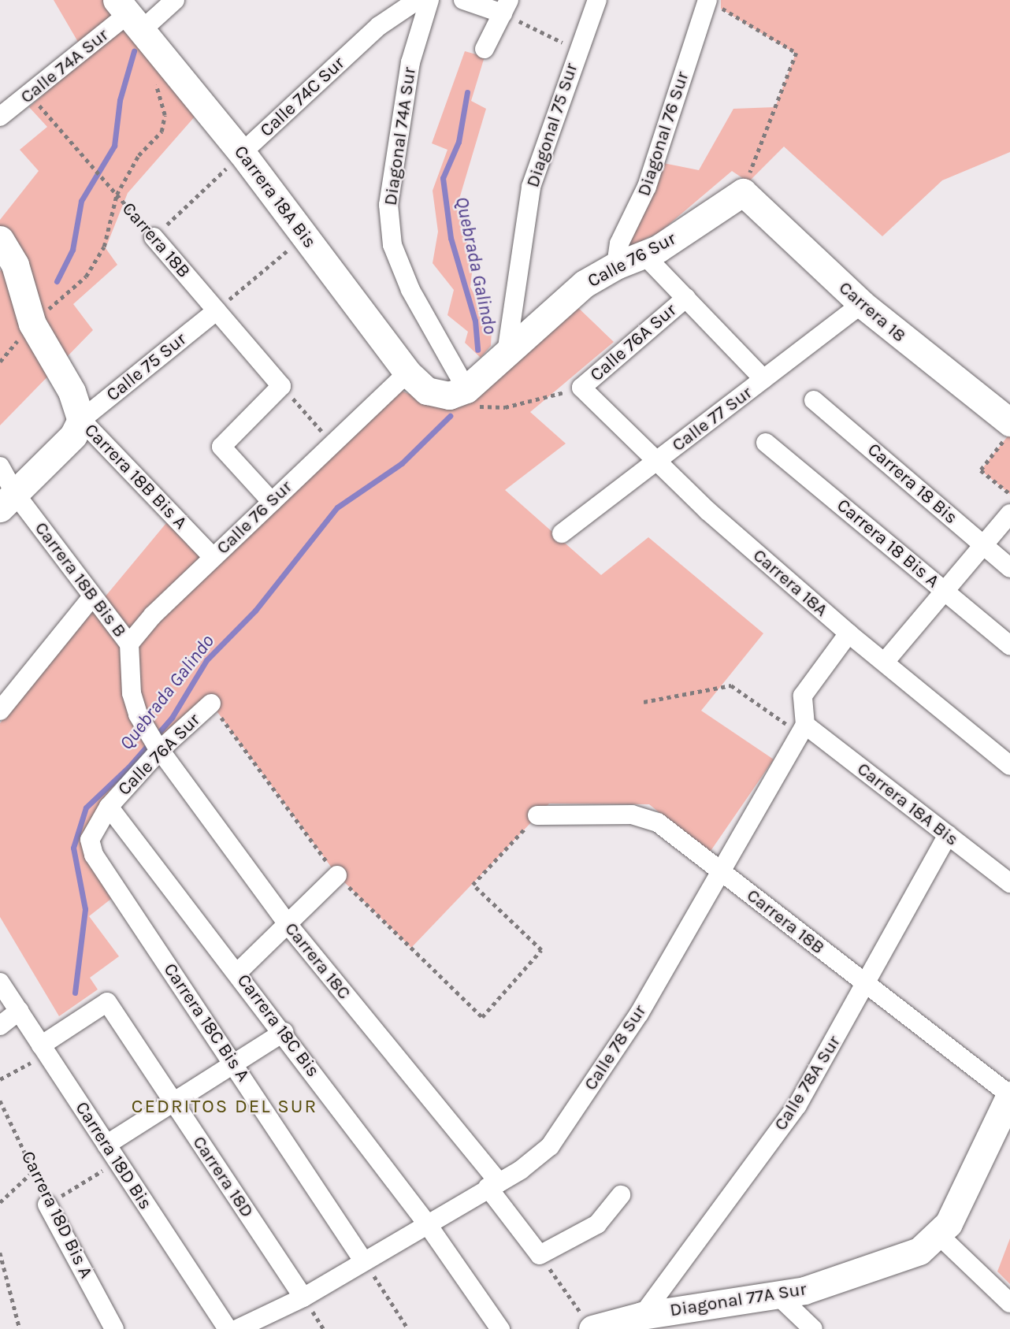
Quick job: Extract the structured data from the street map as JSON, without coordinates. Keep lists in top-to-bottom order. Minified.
{"streets":{"street":["Calle 74A Sur","Calle 74C Sur","Diagonal 75 Sur","Diagonal 76 Sur","Diagonal 74A Sur","Carrera 18A Bis","Carrera 18B","Calle 76 Sur","Carrera 18","Calle 76A Sur","Calle 75 Sur","Calle 77 Sur","Carrera 18B Bis A","Carrera 18 Bis","Carrera 18 Bis A","Carrera 18B Bis B","Carrera 18A","Carrera 18C","Carrera 18C Bis A","Carrera 18C Bis","Calle 78 Sur","Calle 78A Sur","Carrera 18D Bis","Carrera 18D","Carrera 18D Bis A","Diagonal 77A Sur"]},"crossings":[["Calle 74A Sur","Carrera 18A Bis"],["Calle 74A Sur","Carrera 18B"],["Calle 74C Sur","Carrera 18A Bis"],["Diagonal 75 Sur","Calle 76 Sur"],["Diagonal 76 Sur","Calle 76 Sur"],["Diagonal 74A Sur","Carrera 18A Bis"],["Diagonal 74A Sur","Calle 76 Sur"],["Carrera 18A Bis","Calle 76 Sur"],["Carrera 18A Bis","Calle 78 Sur"],["Carrera 18A Bis","Calle 78A Sur"],["Carrera 18B","Calle 75 Sur"],["Carrera 18B","Calle 78 Sur"],["Carrera 18B","Calle 78A Sur"],["Calle 76 Sur","Carrera 18"],["Calle 76 Sur","Carrera 18B Bis A"],["Calle 76 Sur","Carrera 18B Bis B"],["Carrera 18","Calle 77 Sur"],["Calle 76A Sur","Carrera 18B Bis B"],["Calle 76A Sur","Carrera 18A"],["Calle 76A Sur","Carrera 18C"],["Calle 76A Sur","Carrera 18C Bis A"],["Calle 76A Sur","Carrera 18C Bis"],["Calle 75 Sur","Carrera 18B Bis A"],["Calle 75 Sur","Carrera 18B Bis B"],["Calle 77 Sur","Carrera 18A"],["Carrera 18B Bis B","Carrera 18C"],["Carrera 18C","Calle 78 Sur"],["Carrera 18C Bis A","Calle 78 Sur"],["Carrera 18C Bis","Calle 78 Sur"],["Calle 78 Sur","Carrera 18D"],["Calle 78A Sur","Diagonal 77A Sur"],["Carrera 18D Bis","Carrera 18D"]],"districts":["CEDRITOS DEL SUR"],"water":["Quebrada Galindo"]}
